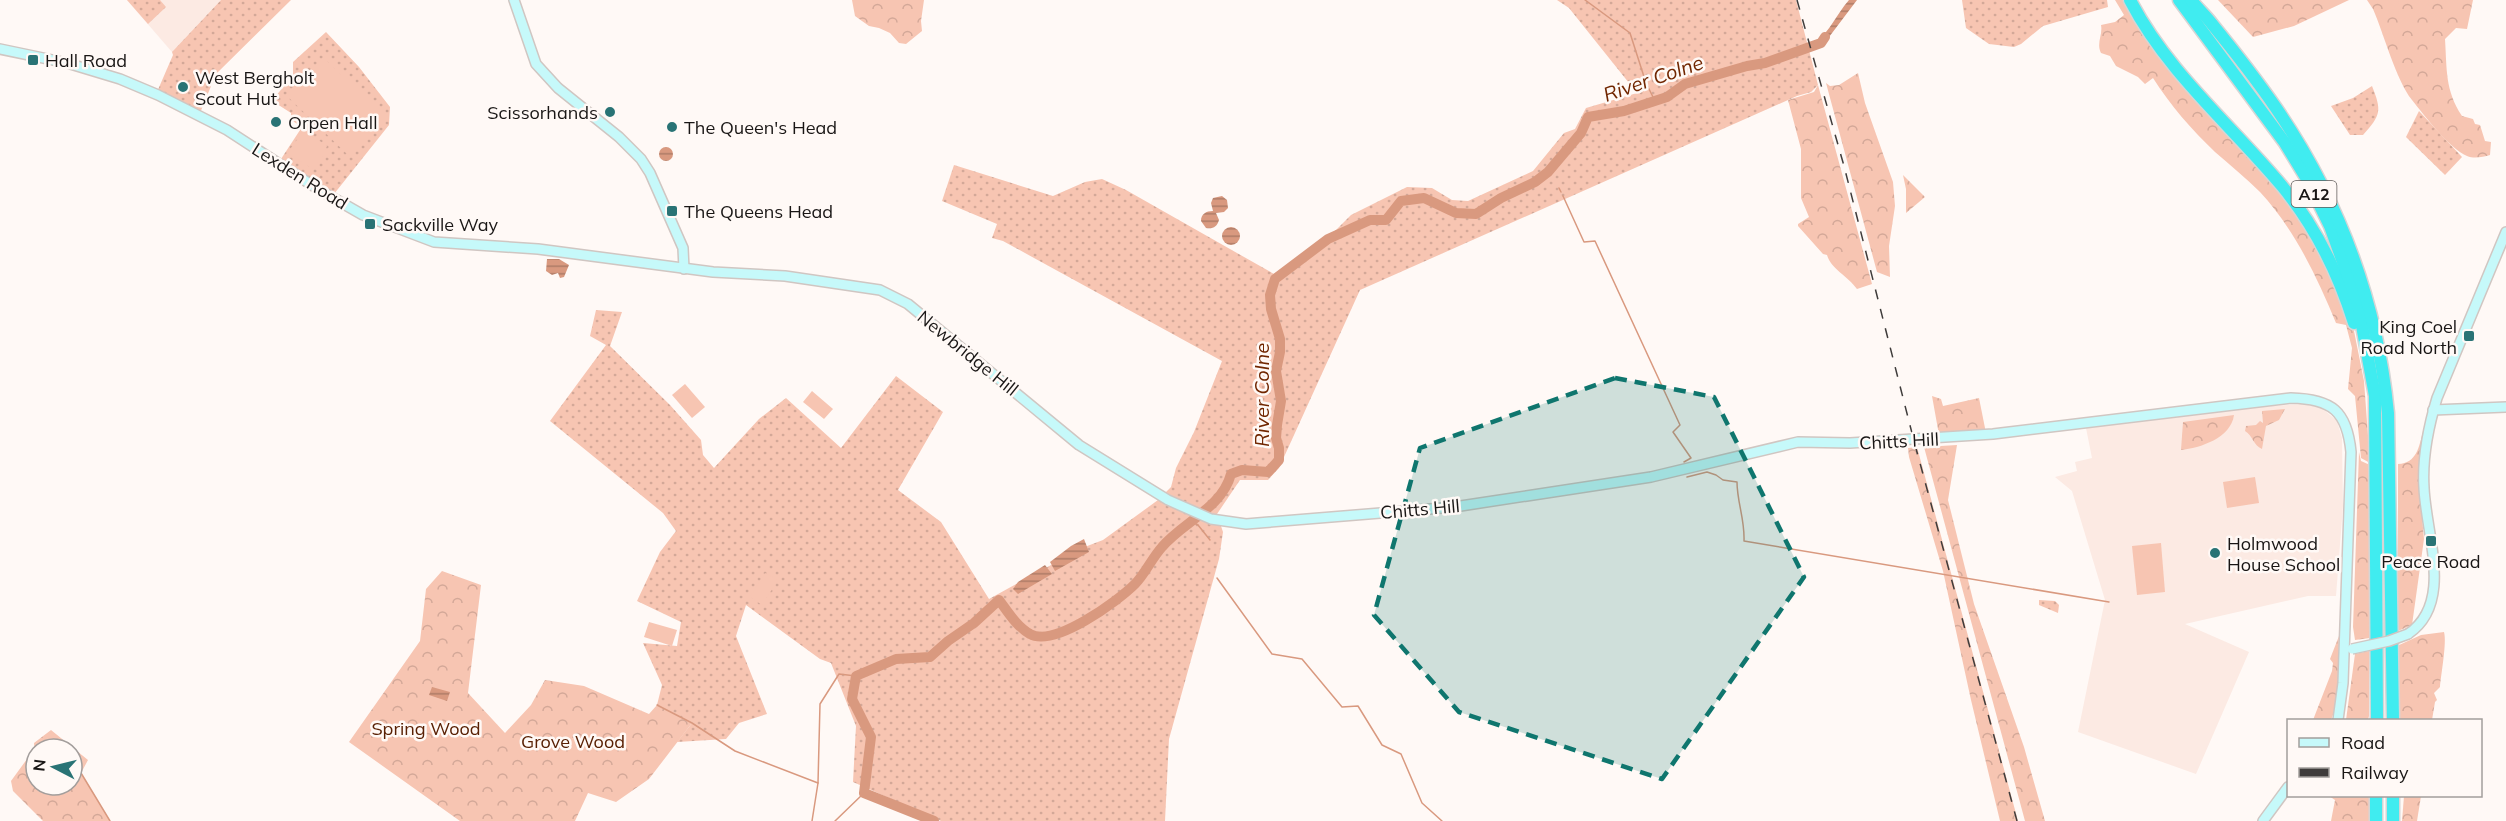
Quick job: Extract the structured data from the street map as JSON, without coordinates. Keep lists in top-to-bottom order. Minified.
{"streets":{"highway":["A12"],"street":["Lexden Road","Newbridge Hill","Chitts Hill"]},"crossings":[["Lexden Road","Newbridge Hill"],["Newbridge Hill","Chitts Hill"]],"water":["River Colne"],"parks":["Spring Wood","Grove Wood"],"places":{"transit":["Hall Road","The Queens Head","Sackville Way","King Coel Road North","Peace Road"],"other":["West Bergholt Scout Hut","Scissorhands","Orpen Hall","The Queen's Head","Holmwood House School"]},"legend":["Road","Railway"],"north":"left"}
